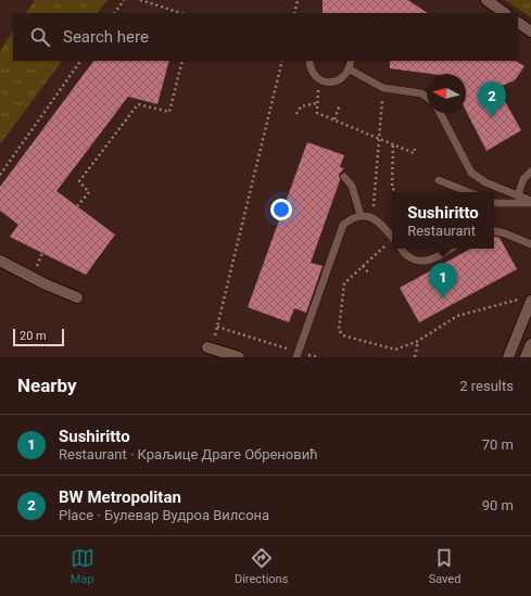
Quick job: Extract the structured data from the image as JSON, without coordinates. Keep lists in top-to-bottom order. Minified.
{"scale_bar":"20 m","north":"left","page":{"search":"Search here","pins":["2","1"],"popup":["Sushiritto","Restaurant"],"scale":"20 m","heading":["Nearby","2 results"],"list":[{"mark":"1","name":"Sushiritto","note":"Restaurant · Краљице Драге Обреновић","value":"70 m"},{"mark":"2","name":"BW Metropolitan","note":"Place · Булевар Вудроа Вилсона","value":"90 m"}],"nav":["Map","Directions","Saved"]}}
